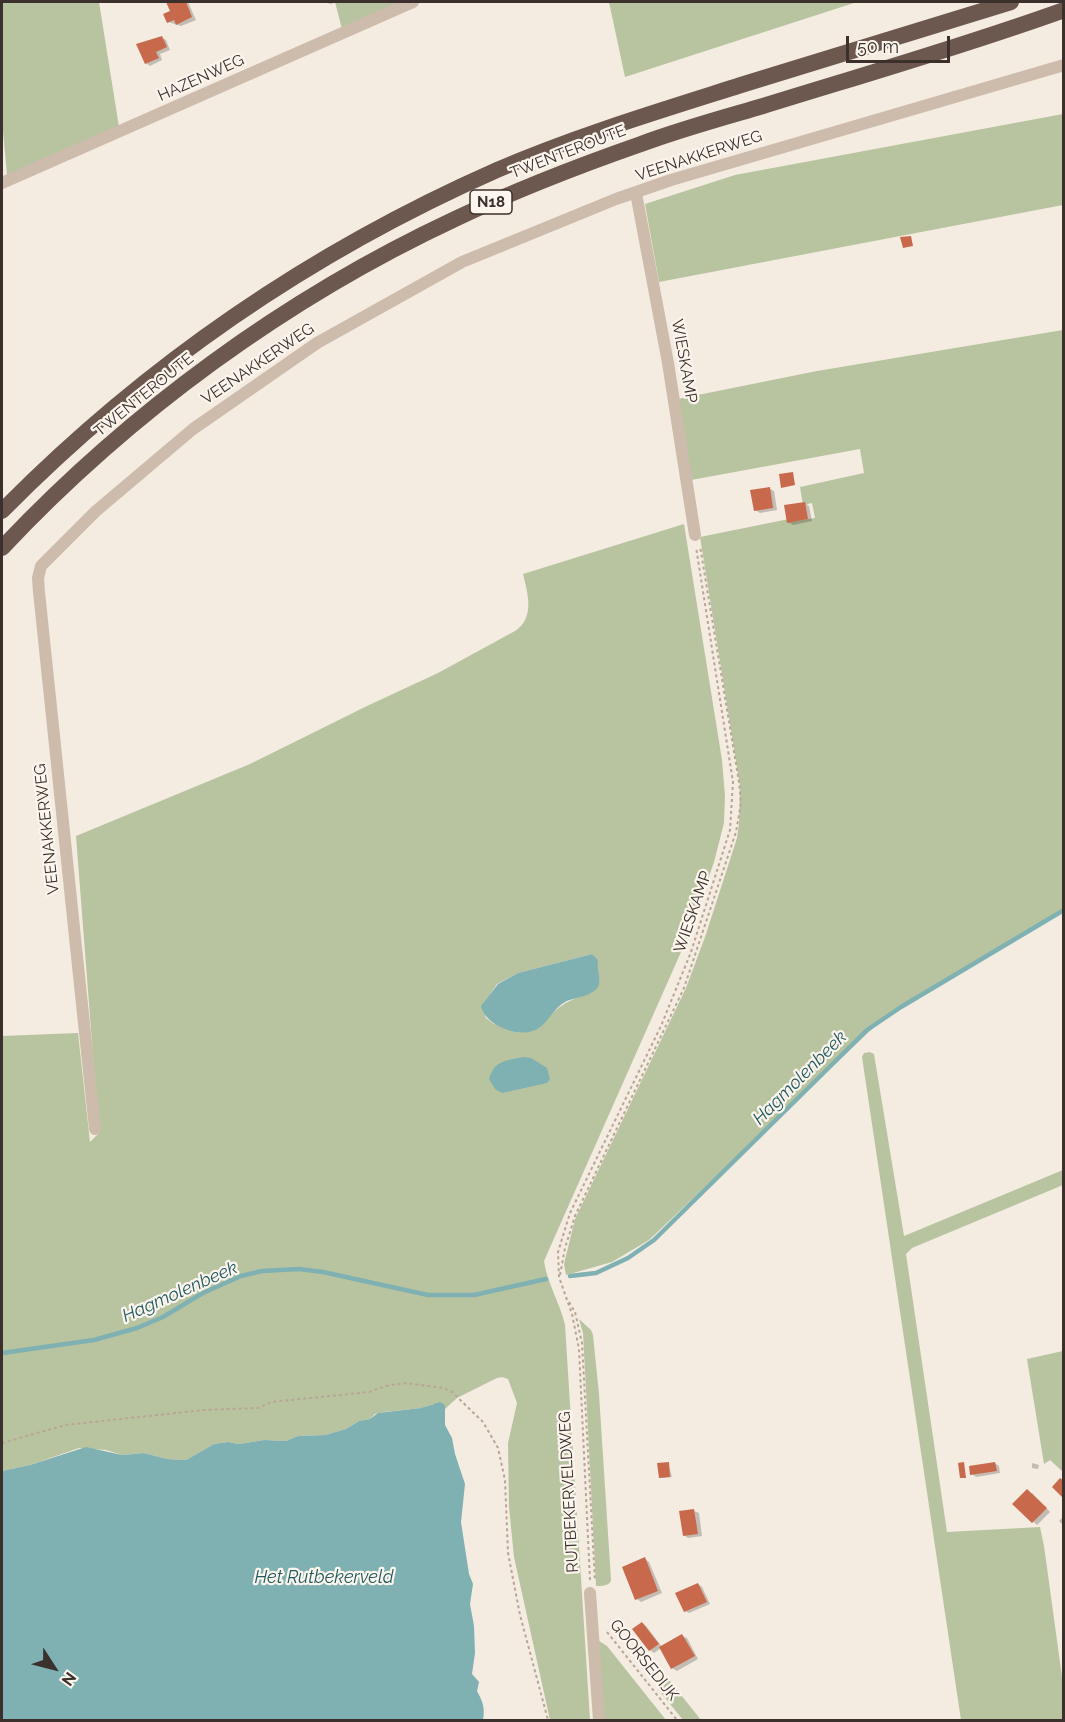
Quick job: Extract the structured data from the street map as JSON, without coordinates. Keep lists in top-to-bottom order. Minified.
{"streets":{"highway":["TWENTEROUTE","N18"],"street":["HAZENWEG","VEENAKKERWEG","WIESKAMP","RUTBEKERVELDWEG"],"path":["GOORSEDIJK"]},"crossings":[["VEENAKKERWEG","WIESKAMP"],["WIESKAMP","RUTBEKERVELDWEG"],["RUTBEKERVELDWEG","GOORSEDIJK"]],"water":["Hagmolenbeek","Het Rutbekerveld"],"scale_bar":"50 m","north":"bottom right"}
